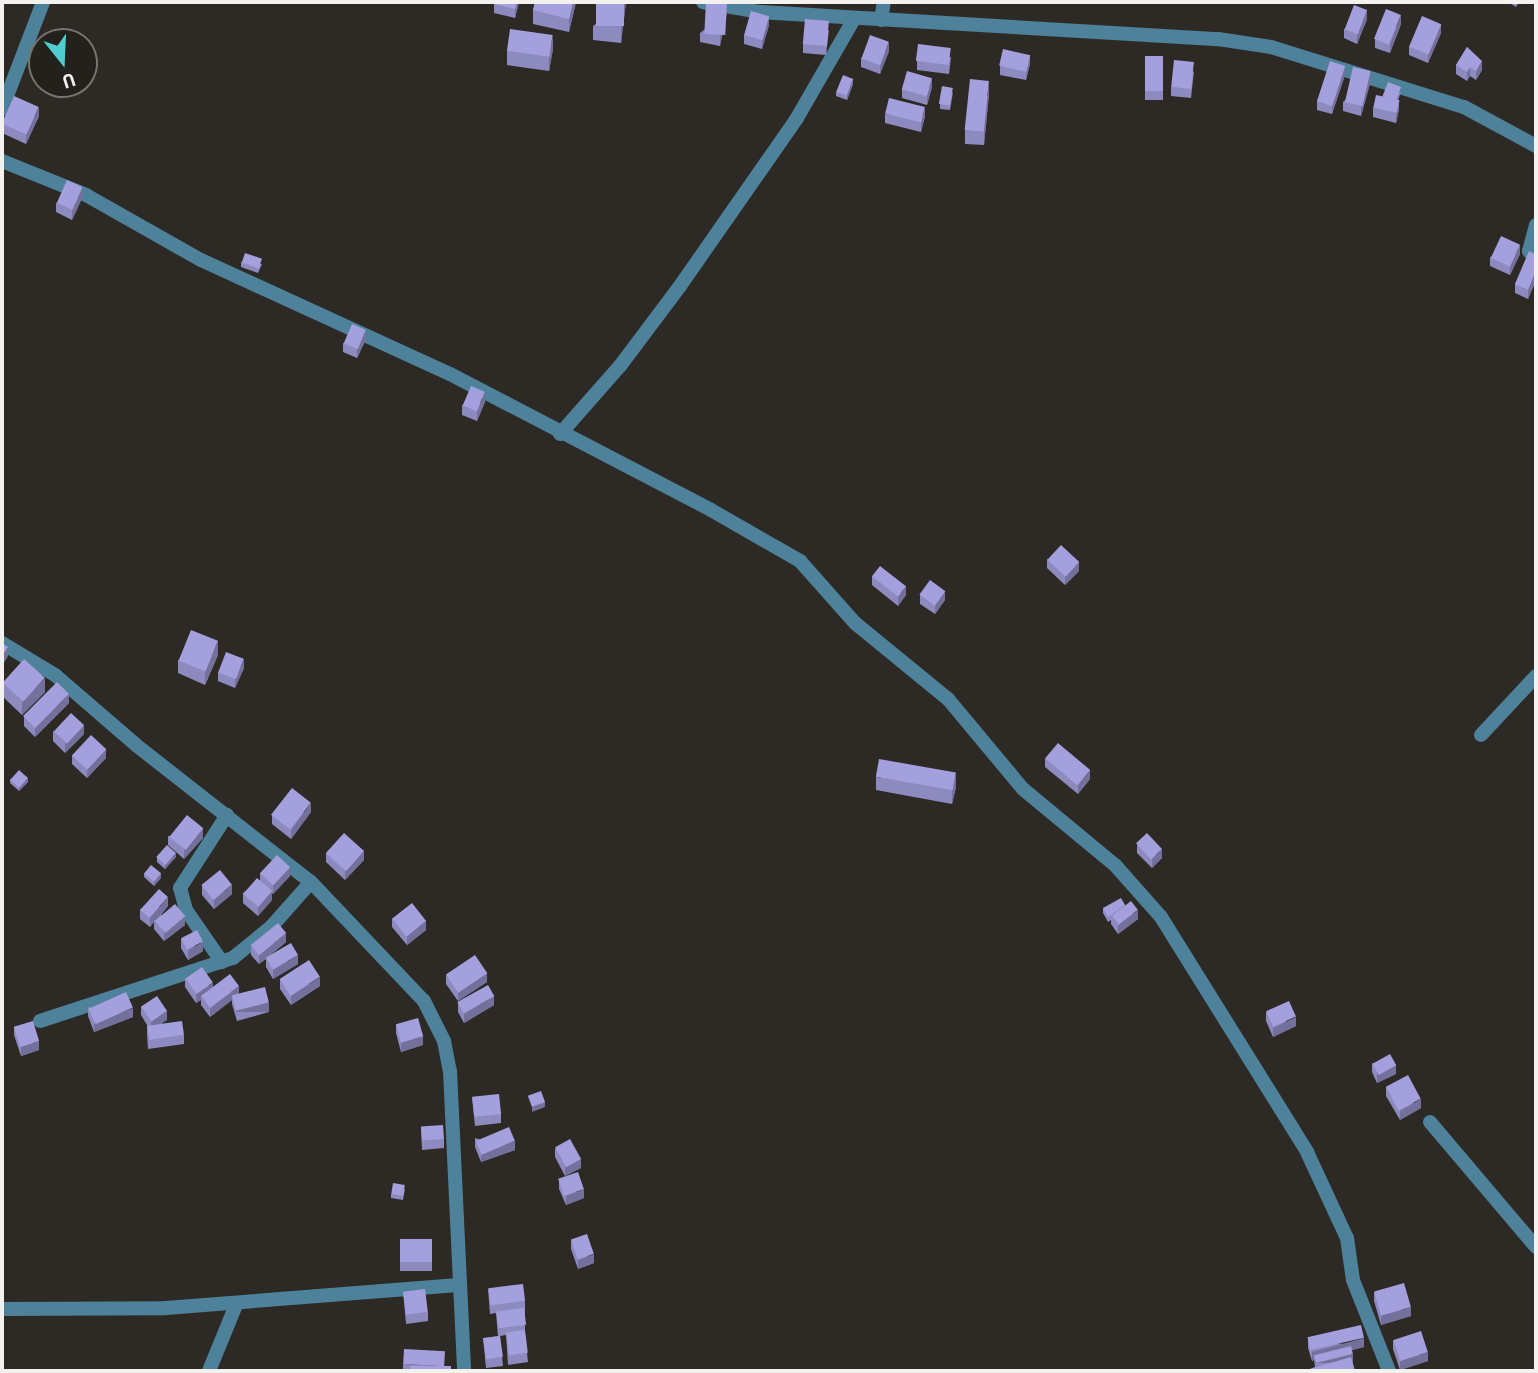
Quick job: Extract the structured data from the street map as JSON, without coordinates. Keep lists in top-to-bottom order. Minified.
{"north":"bottom"}
